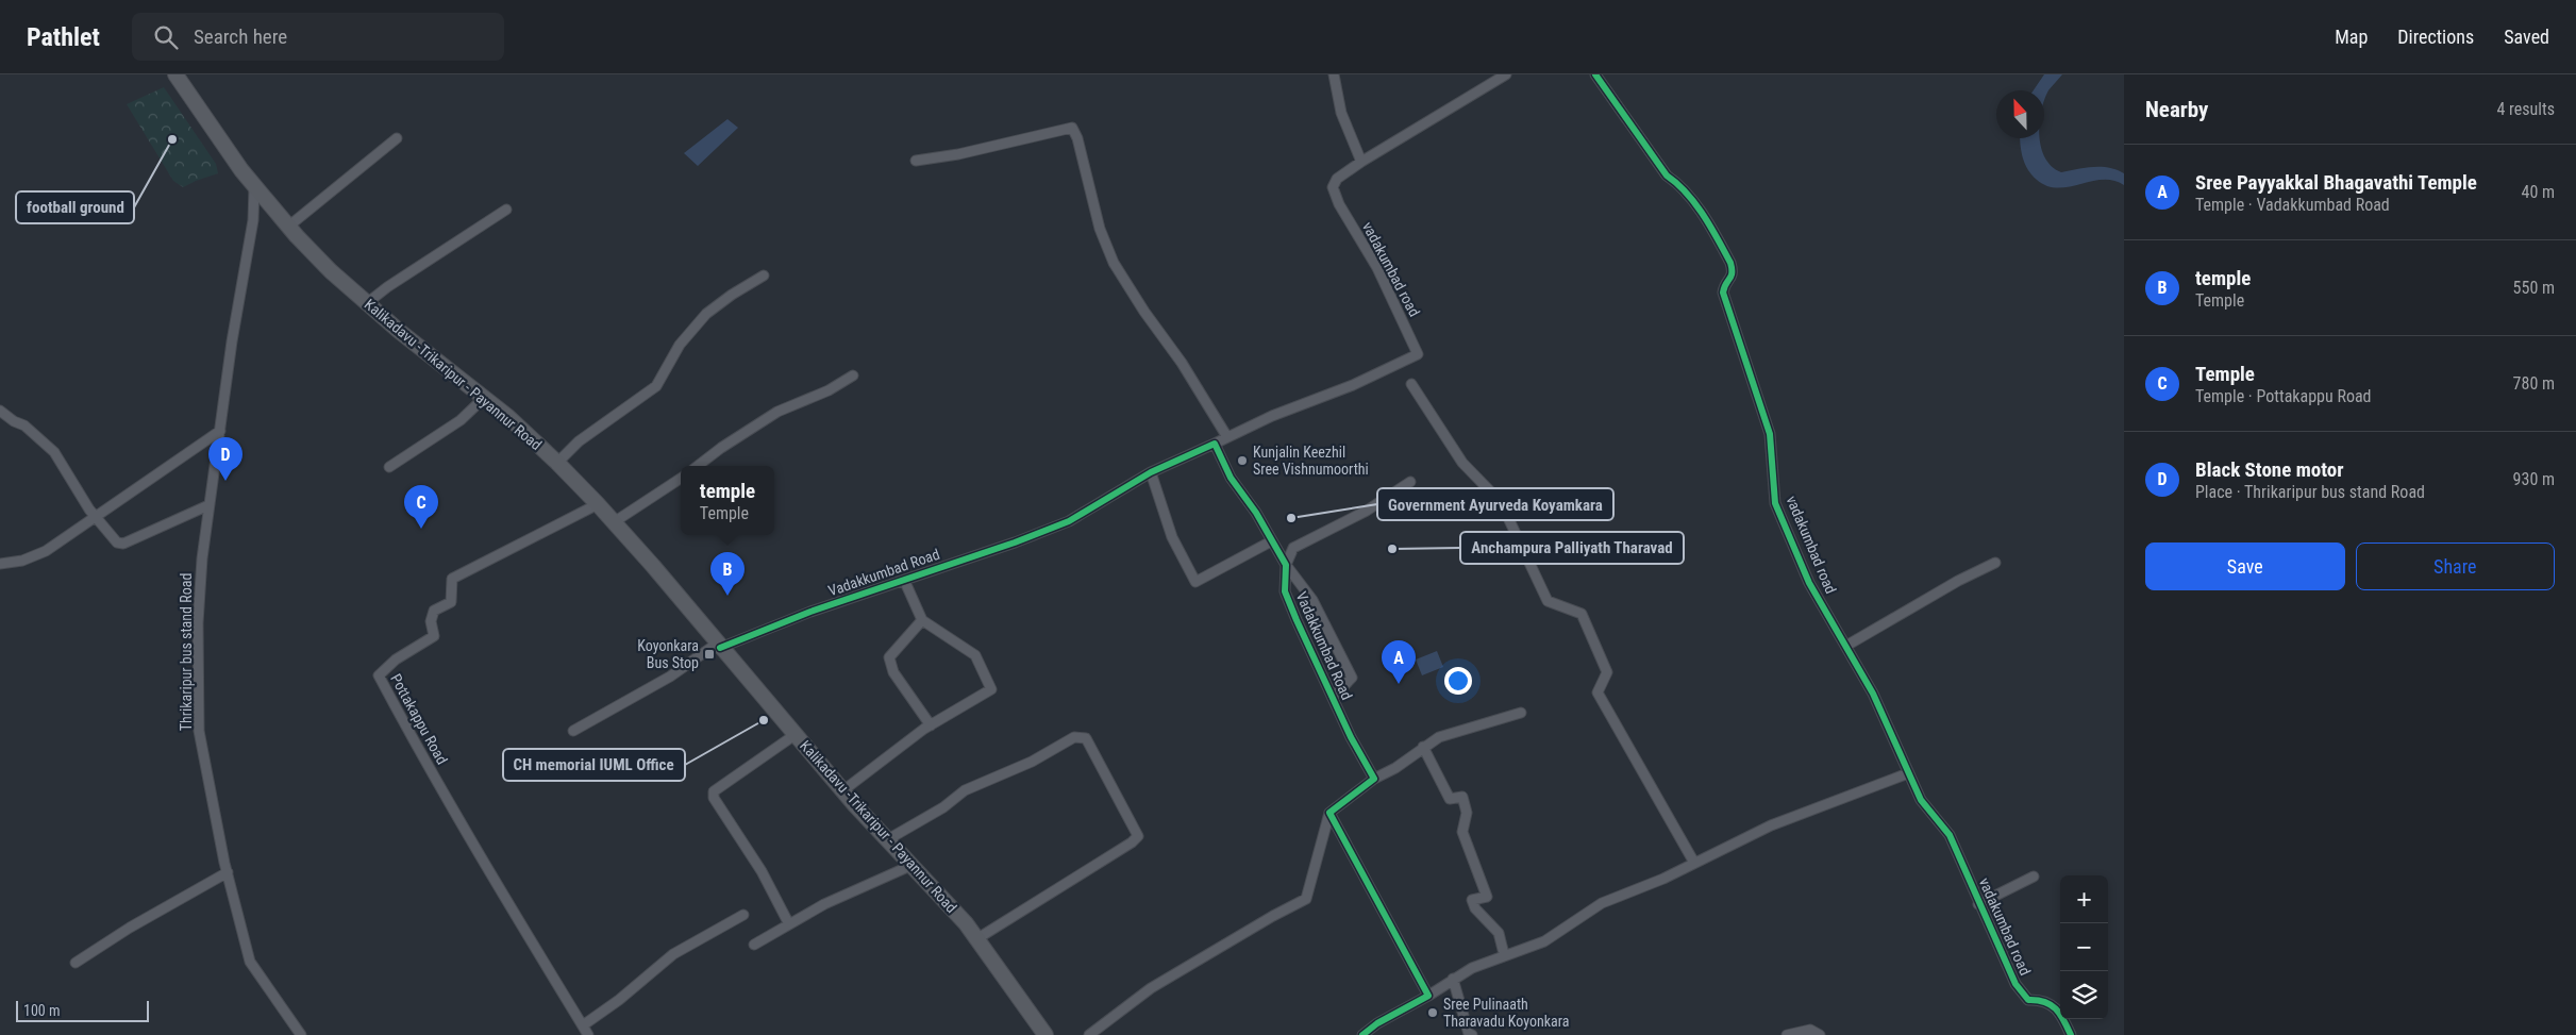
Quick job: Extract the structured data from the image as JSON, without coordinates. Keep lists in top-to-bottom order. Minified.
{"streets":{"main road":["Kalikadavu -Trikaripur - Payannur Road"],"street":["vadakumbad road","Vadakkumbad Road","Thrikaripur bus stand Road","Pottakappu Road"]},"crossings":[["vadakumbad road","Vadakkumbad Road"],["Kalikadavu -Trikaripur - Payannur Road","Vadakkumbad Road"],["Kalikadavu -Trikaripur - Payannur Road","Thrikaripur bus stand Road"],["Kalikadavu -Trikaripur - Payannur Road","Pottakappu Road"]],"places":{"other":["football ground","Kunjalin Keezhil Sree Vishnumoorthi","Government Ayurveda Koyamkara","Anchampura Palliyath Tharavad","CH memorial IUML Office","Sree Pulinaath Tharavadu Koyonkara"],"transit":["Koyonkara Bus Stop"]},"scale_bar":"100 m","north":"top","page":{"header":"Pathlet","search":"Search here","nav":["Map","Directions","Saved"],"heading":["Nearby","4 results"],"list":[{"mark":"A","name":"Sree Payyakkal Bhagavathi Temple","note":"Temple · Vadakkumbad Road","value":"40 m"},{"mark":"B","name":"temple","note":"Temple","value":"550 m"},{"mark":"C","name":"Temple","note":"Temple · Pottakappu Road","value":"780 m"},{"mark":"D","name":"Black Stone motor","note":"Place · Thrikaripur bus stand Road","value":"930 m"}],"pins":["D","C","B","A"],"popup":["temple","Temple"],"buttons":["Save","Share"],"map_buttons":["+","−"],"scale":"100 m"}}
